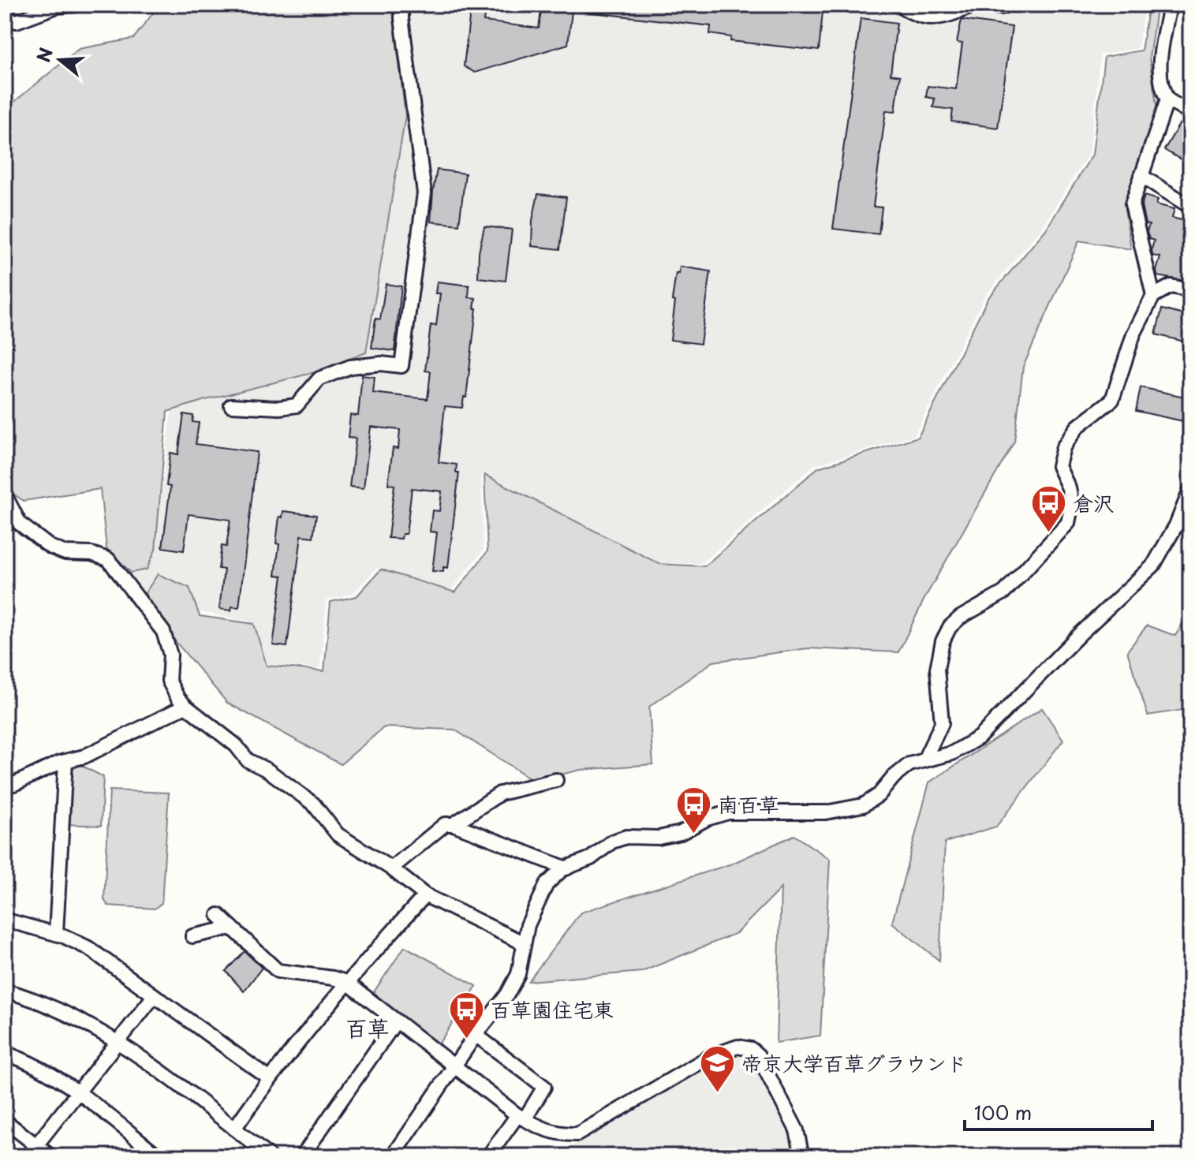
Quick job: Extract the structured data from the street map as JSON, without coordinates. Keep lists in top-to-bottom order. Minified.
{"districts":["百草"],"places":{"bus stop":["倉沢","南百草","百草園住宅東"],"school or university":["帝京大学百草グラウンド"]},"scale_bar":"100 m","north":"left"}
